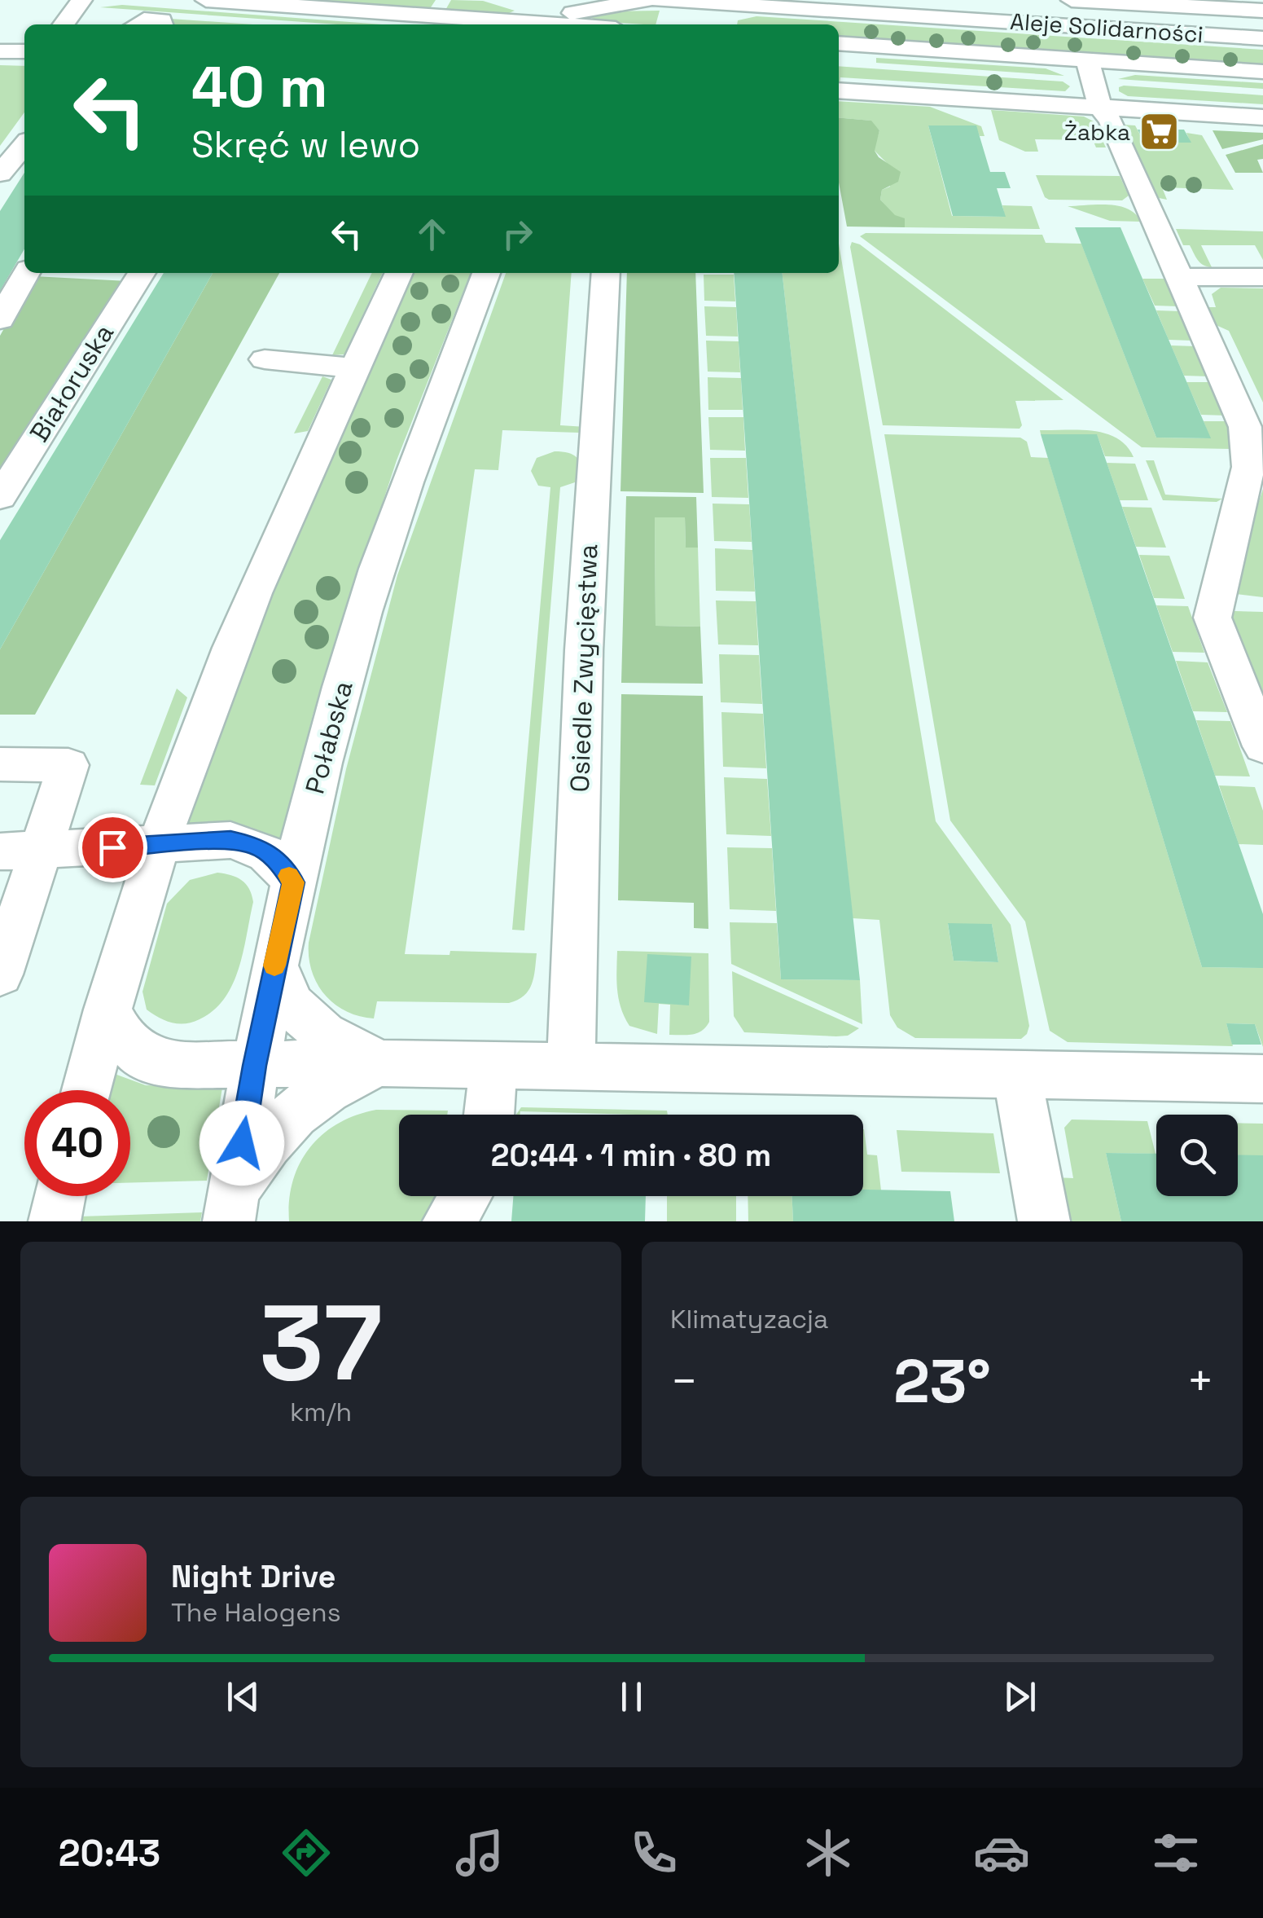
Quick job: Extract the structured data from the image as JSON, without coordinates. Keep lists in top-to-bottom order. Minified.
{"streets":{"street":["Aleje Solidarności","Białoruska","Osiedle Zwycięstwa","Połabska"]},"places":{"supermarket":["Żabka"]},"page":{"turn":["40 m","Skręć w lewo"],"limit":"40","trip":"20:44 · 1 min · 80 m","tile":[["37","km/h"],"Klimatyzacja"],"heat":["−","23°","+"],"song":["Night Drive","The Halogens"],"tabs":"20:43"}}
